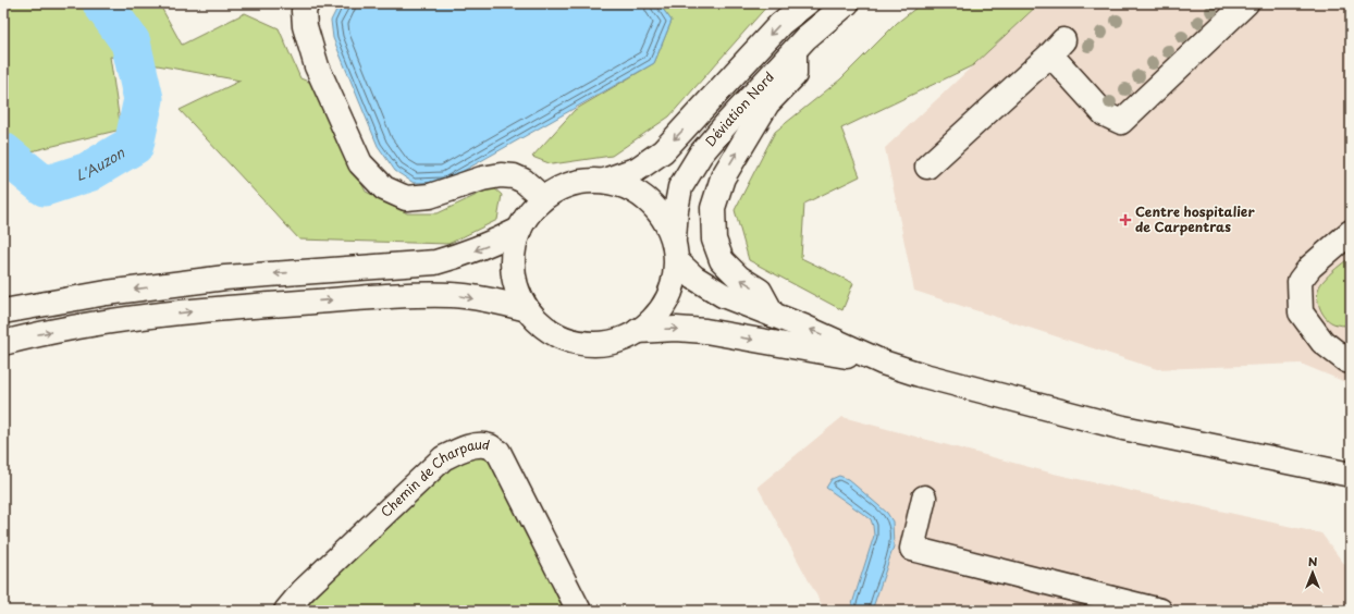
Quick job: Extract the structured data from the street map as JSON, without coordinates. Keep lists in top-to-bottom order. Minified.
{"streets":{"main road":["Déviation Nord","Chemin de Charpaud"]},"water":["L'Auzon"],"places":{"health":["Centre hospitalier de Carpentras"]},"north":"top"}
